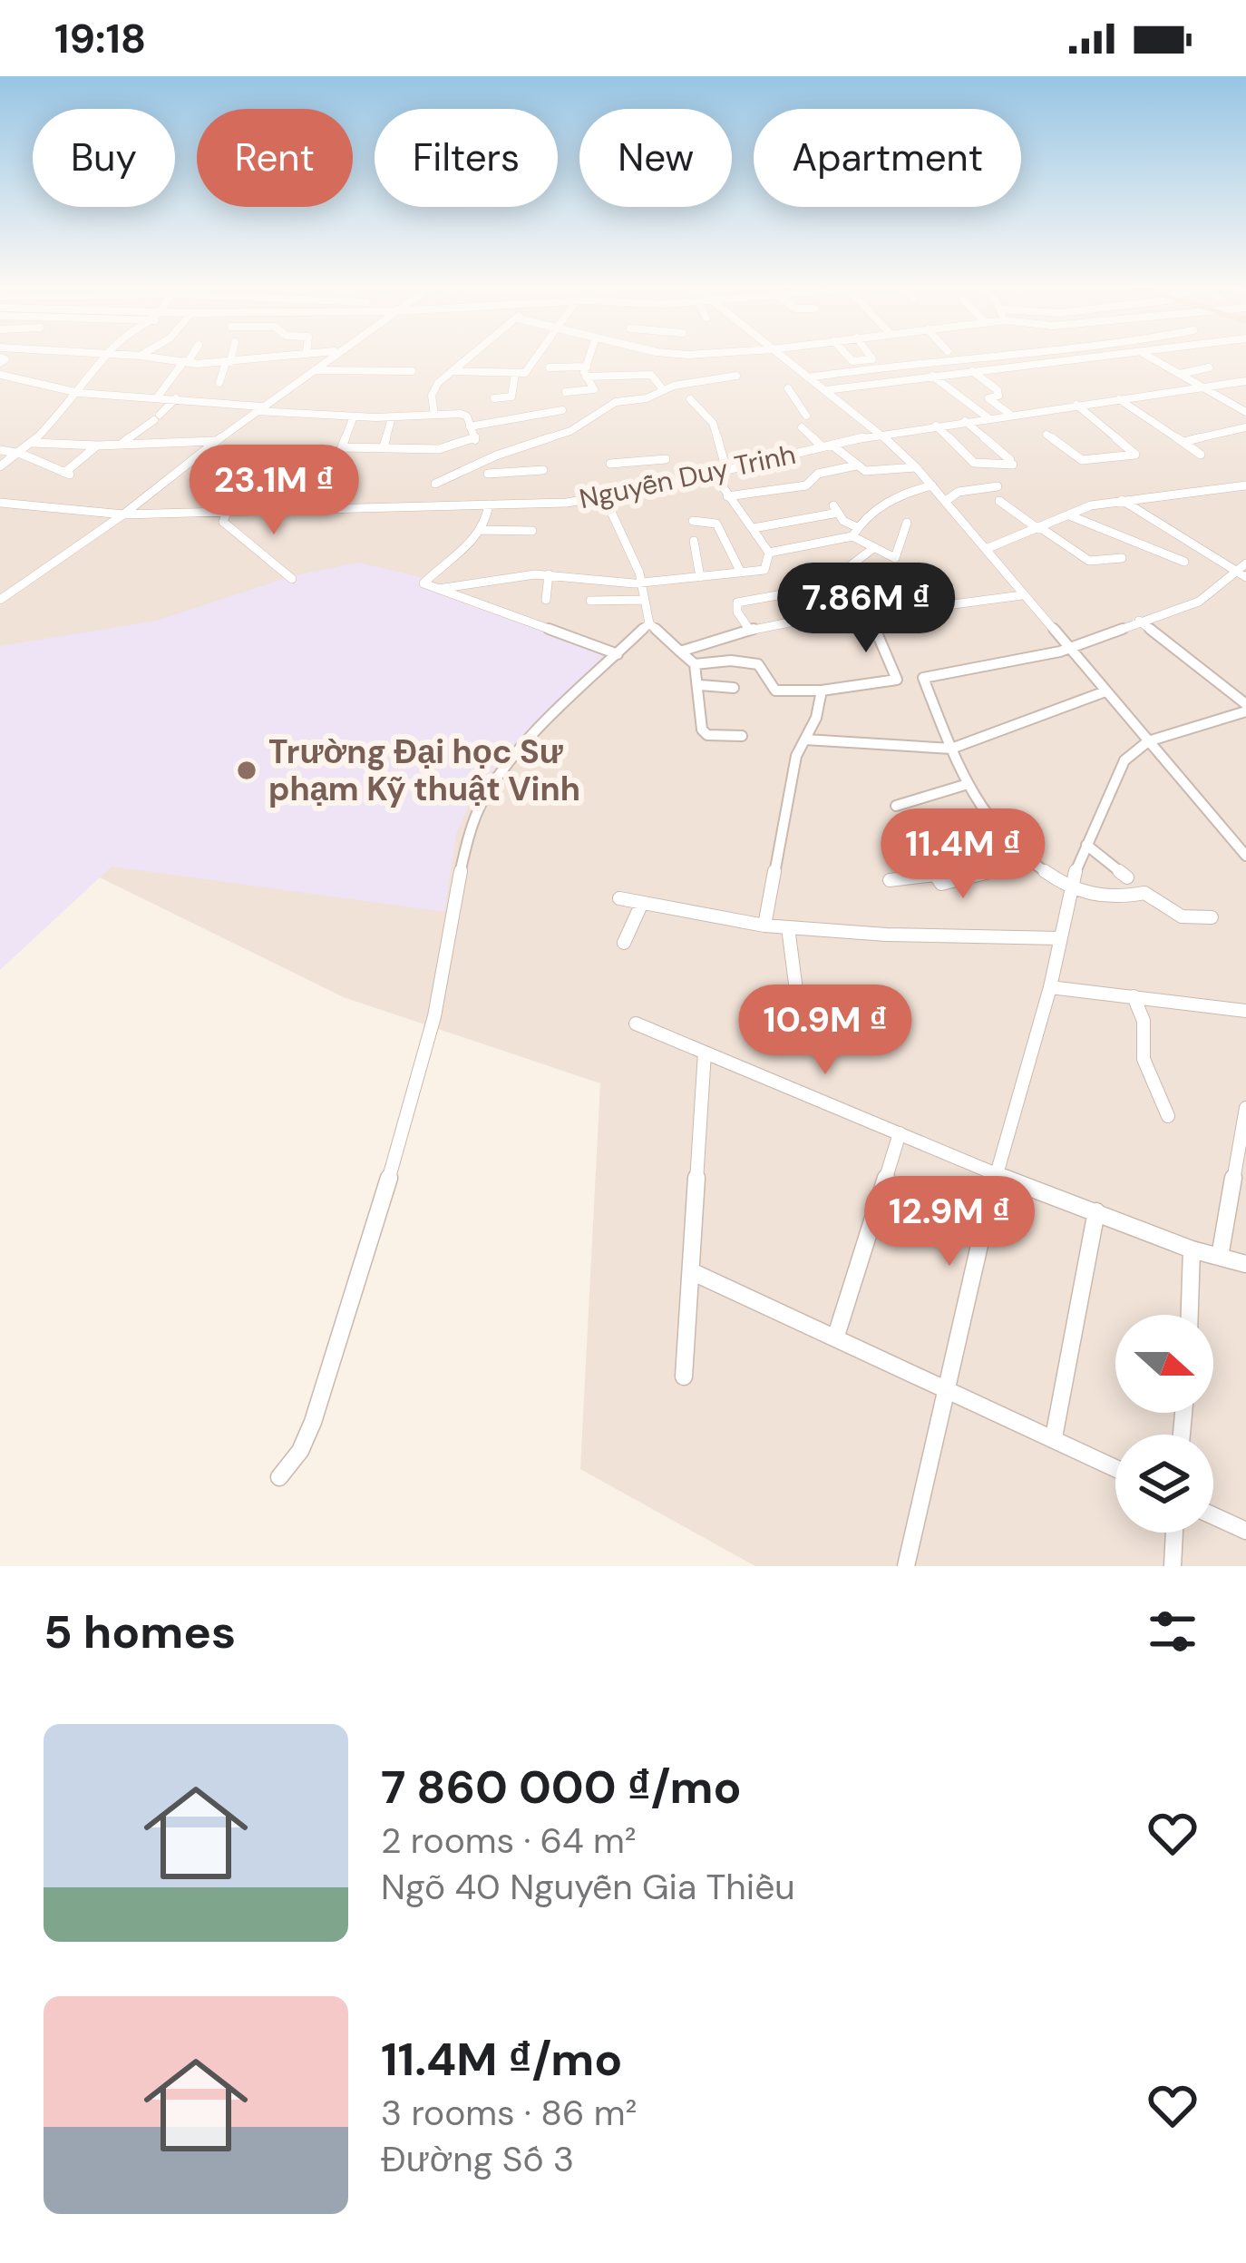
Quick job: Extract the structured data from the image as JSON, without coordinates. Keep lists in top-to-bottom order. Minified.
{"streets":{"street":["Nguyễn Duy Trinh"]},"places":["Trường Đại học Sư phạm Kỹ thuật Vinh"],"north":"right","page":{"status":"19:18","chip":["Buy","Rent","Filters","New","Apartment"],"price":["23.1M ₫","7.86M ₫","11.4M ₫","10.9M ₫","12.9M ₫"],"heading":"5 homes","list":[{"name":"7 860 000 ₫/mo","note":"2 rooms · 64 m² · Ngõ 40 Nguyễn Gia Thiều"},{"name":"11.4M ₫/mo","note":"3 rooms · 86 m² · Đường Số 3"}]}}
